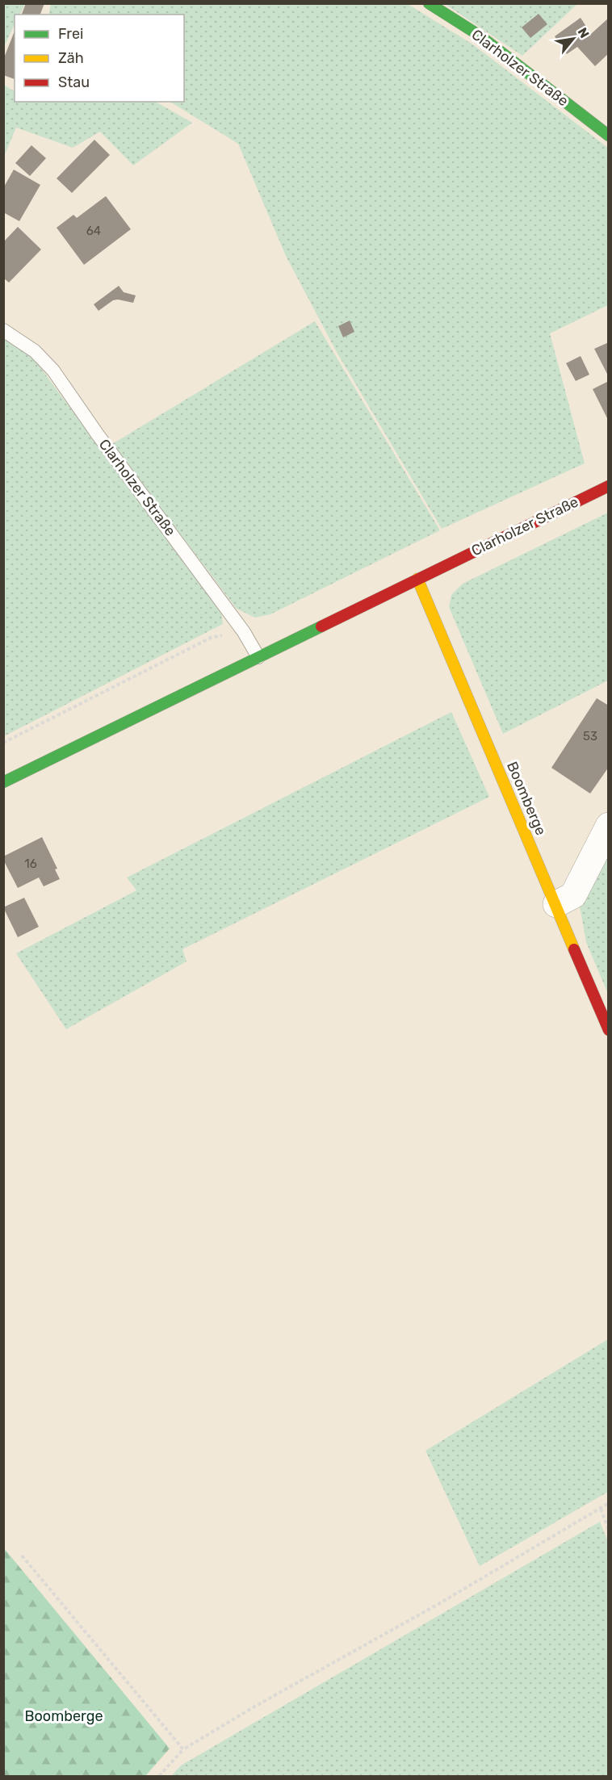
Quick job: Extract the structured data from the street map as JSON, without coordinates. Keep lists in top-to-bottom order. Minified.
{"streets":{"street":["Clarholzer Straße","Boomberge"]},"crossings":[["Clarholzer Straße","Boomberge"]],"parks":["Boomberge"],"house_numbers":["64","53","16"],"legend":["Frei","Zäh","Stau"],"north":"top right"}
